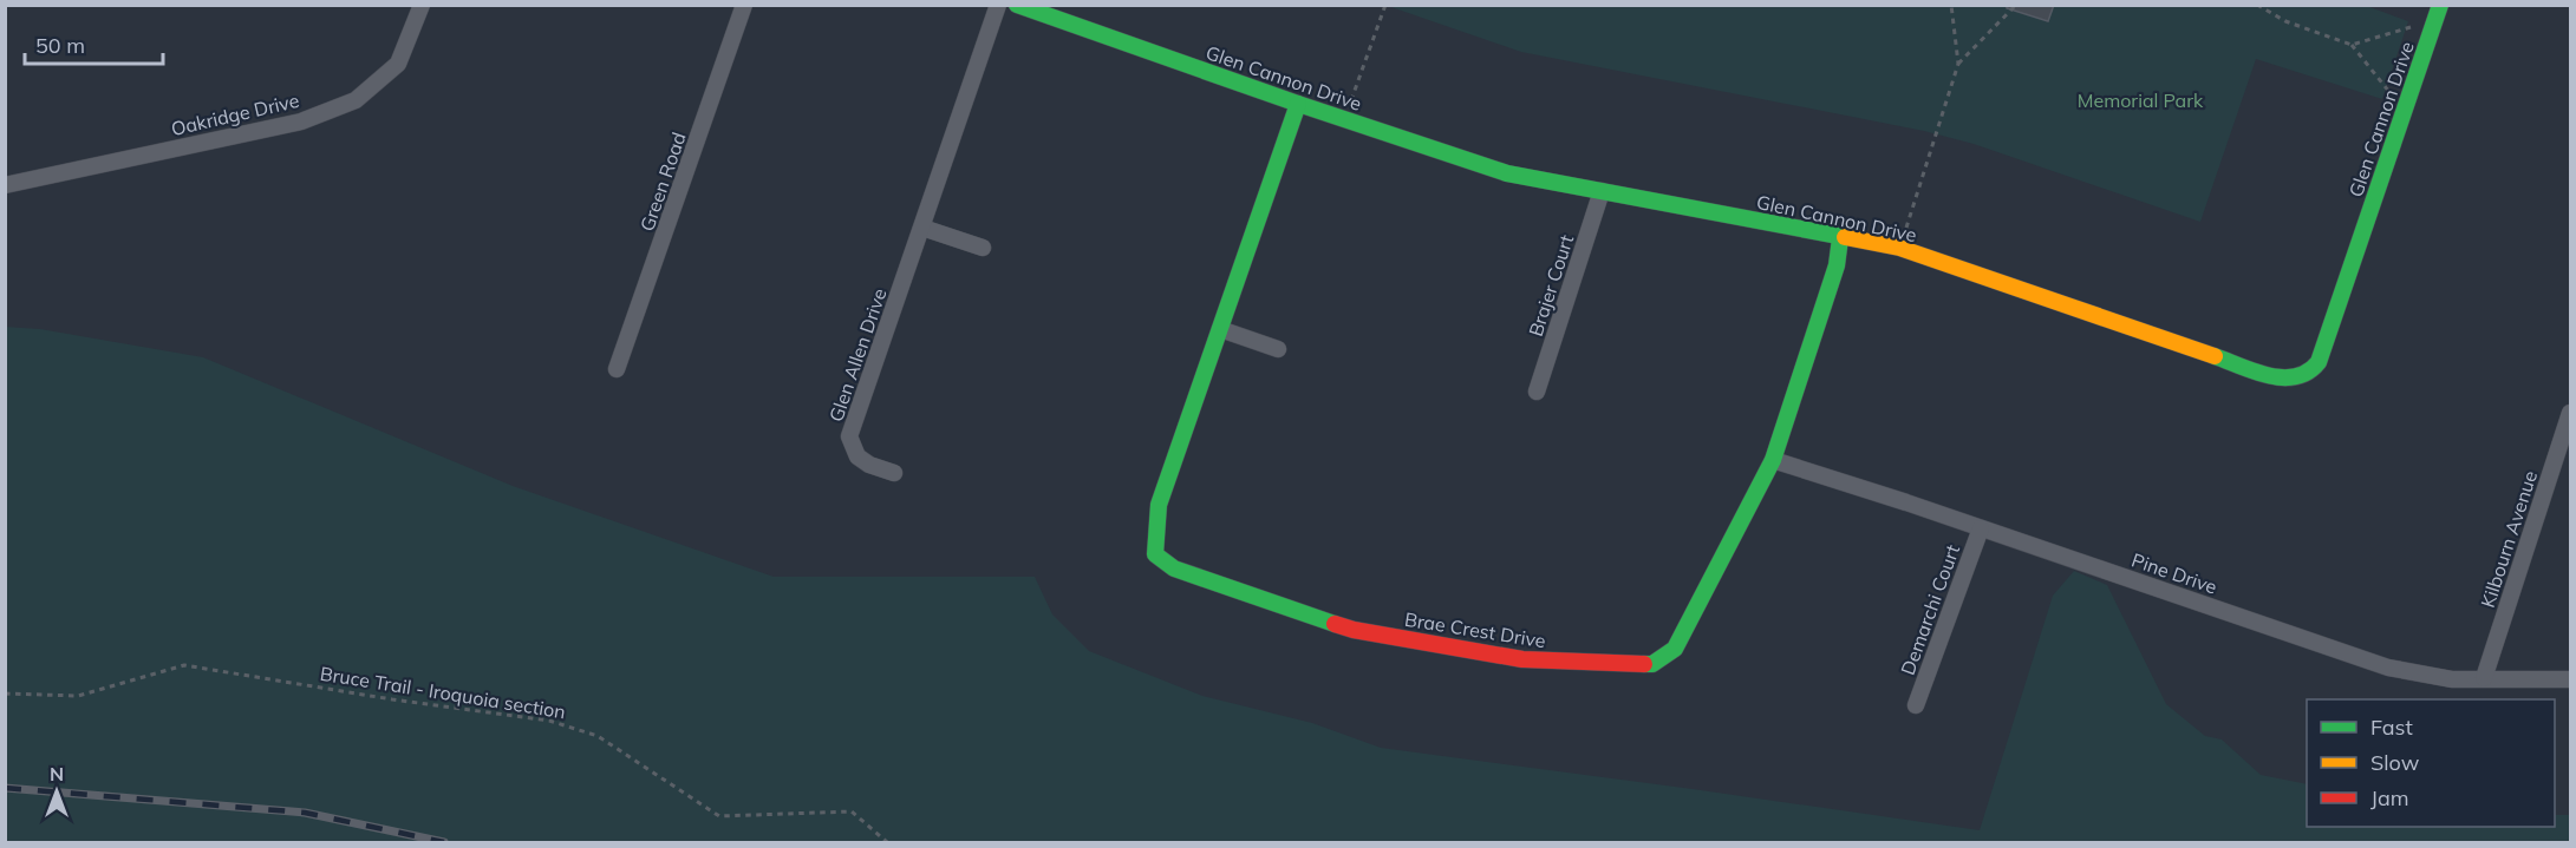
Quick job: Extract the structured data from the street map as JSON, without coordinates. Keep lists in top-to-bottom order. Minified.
{"streets":{"street":["Glen Cannon Drive","Oakridge Drive","Green Road","Brajer Court","Glen Allen Drive","Kilbourn Avenue","Pine Drive","Demarchi Court","Brae Crest Drive"],"path":["Bruce Trail - Iroquoia section"]},"crossings":[["Glen Cannon Drive","Brajer Court"],["Glen Cannon Drive","Brae Crest Drive"],["Kilbourn Avenue","Pine Drive"],["Pine Drive","Demarchi Court"],["Pine Drive","Brae Crest Drive"]],"parks":["Memorial Park"],"legend":["Fast","Slow","Jam"],"scale_bar":"50 m","north":"top"}
